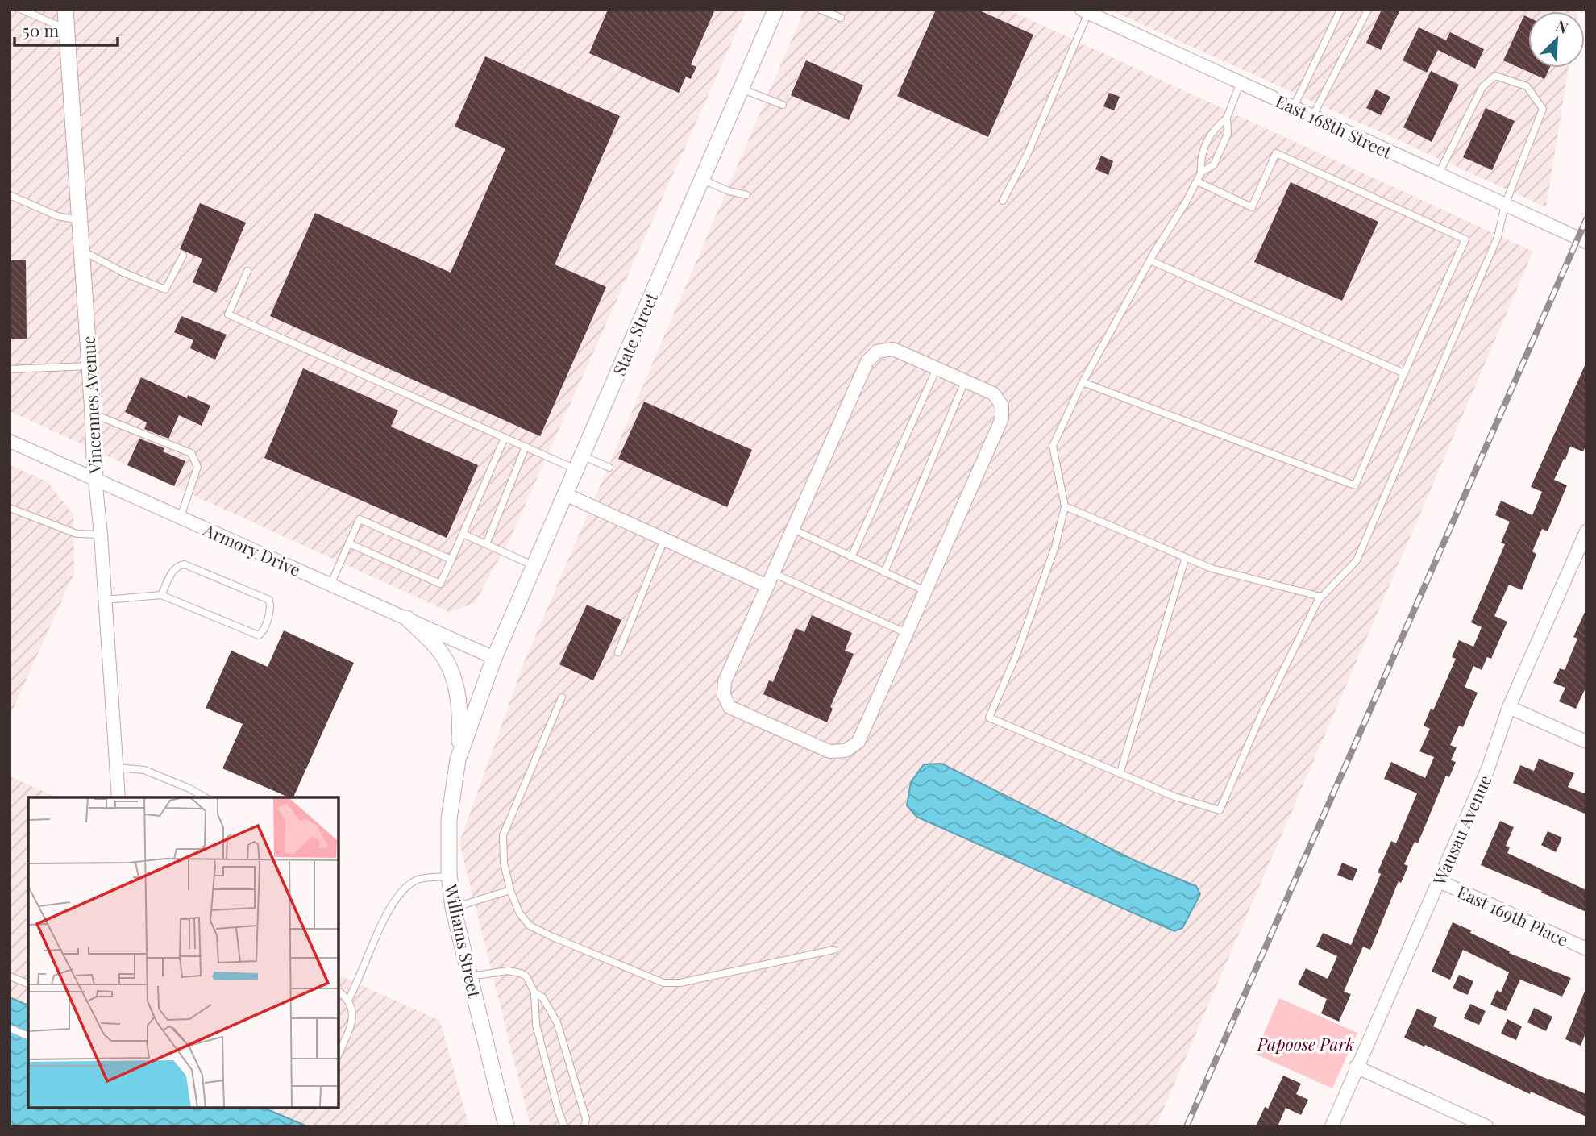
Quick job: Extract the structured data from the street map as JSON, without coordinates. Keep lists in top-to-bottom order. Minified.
{"streets":{"street":["East 168th Street","State Street","Vincennes Avenue","Armory Drive","Wausau Avenue","East 169th Place","Williams Street"]},"crossings":[["State Street","Armory Drive"],["State Street","Williams Street"],["Vincennes Avenue","Armory Drive"],["Armory Drive","Williams Street"],["Wausau Avenue","East 169th Place"]],"parks":["Papoose Park"],"scale_bar":"50 m","north":"top right"}
